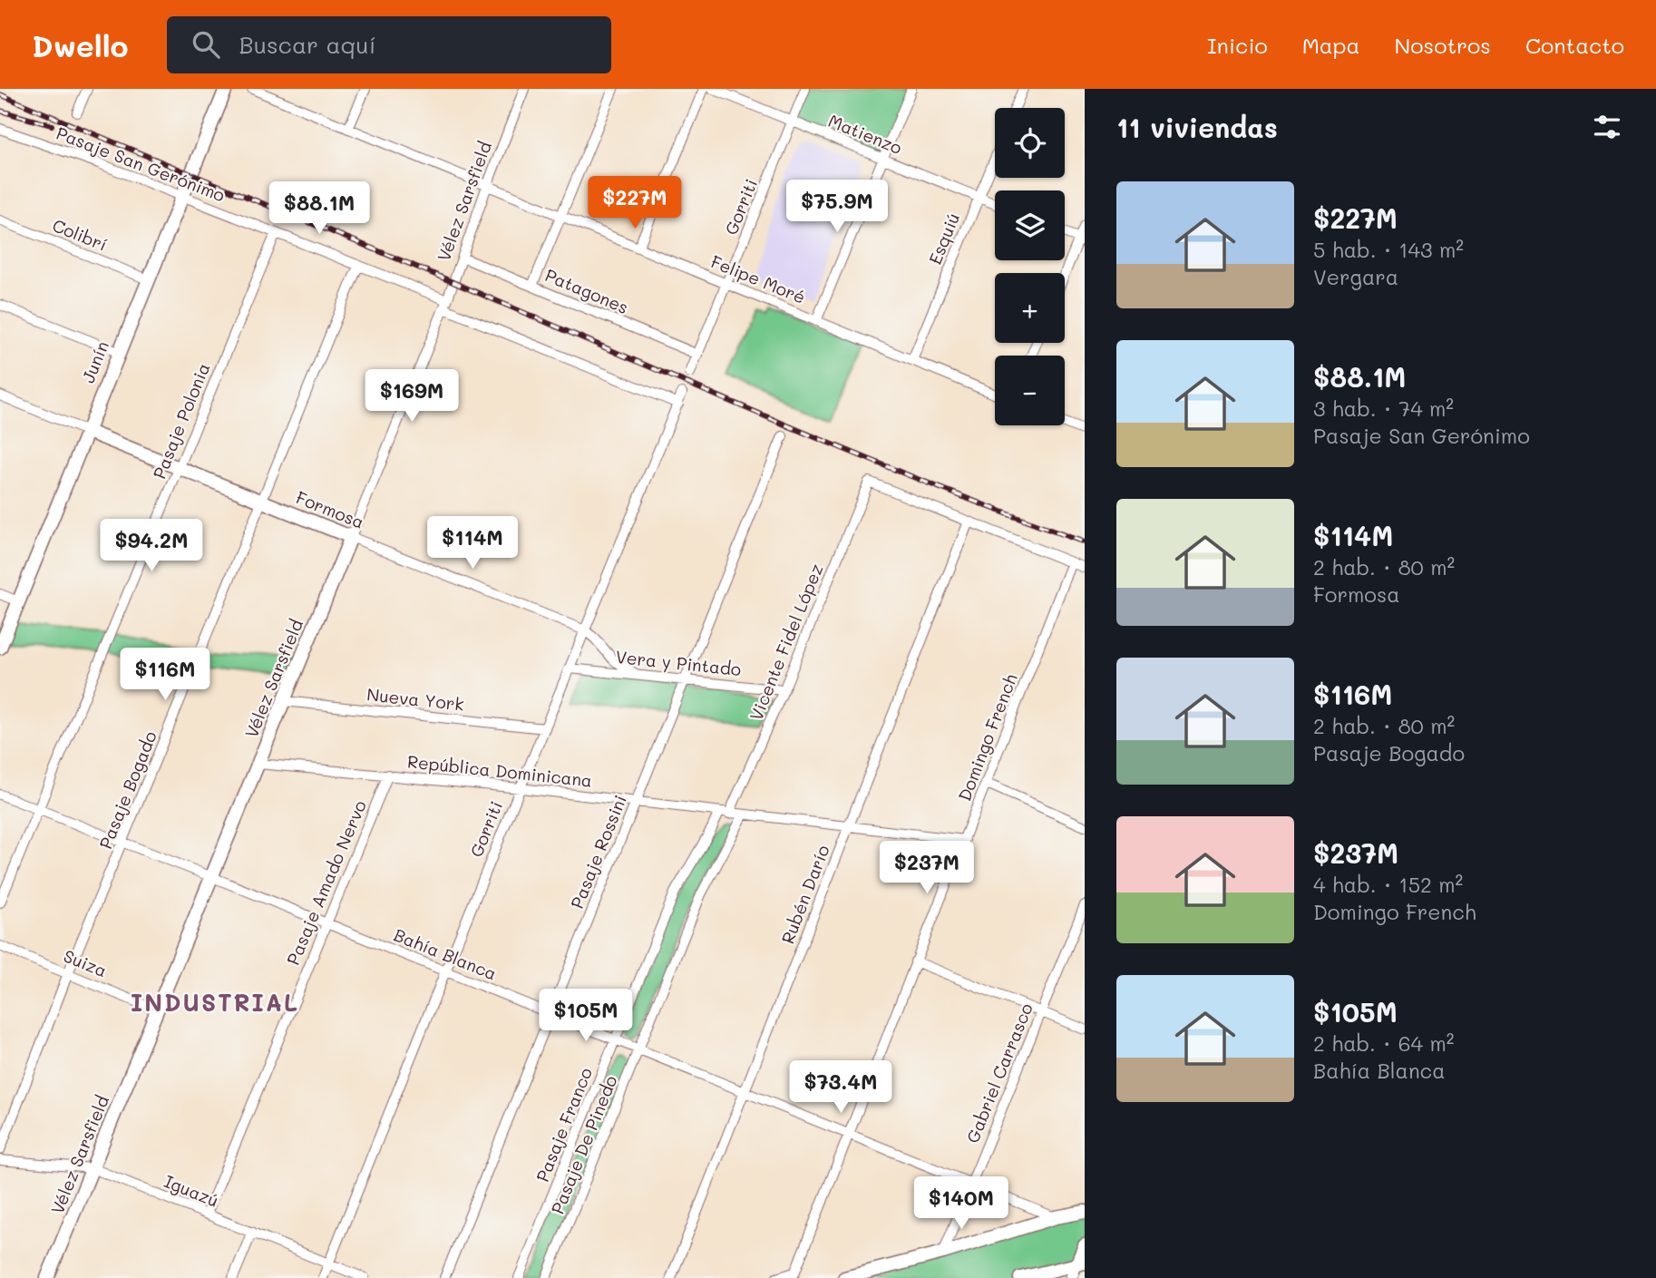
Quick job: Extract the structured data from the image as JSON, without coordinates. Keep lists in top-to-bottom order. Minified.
{"streets":{"main road":["Vélez Sarsfield","Junín","Formosa"],"street":["Matienzo","Pasaje San Gerónimo","Gorriti","Colibrí","Esquiú","Felipe Moré","Patagones","Pasaje Polonia","Vicente Fidel López","Vera y Pintado","Nueva York","Domingo French","República Dominicana","Pasaje Bogado","Pasaje Rossini","Pasaje Amado Nervo","Rubén Darío","Bahía Blanca","Suiza","Gabriel Carrasco","Pasaje Franco","Pasaje De Pinedo","Iguazú"]},"crossings":[["Matienzo","Gorriti"],["Matienzo","Esquiú"],["Pasaje San Gerónimo","Vélez Sarsfield"],["Pasaje San Gerónimo","Gorriti"],["Pasaje San Gerónimo","Junín"],["Pasaje San Gerónimo","Pasaje Polonia"],["Pasaje San Gerónimo","Pasaje Bogado"],["Vélez Sarsfield","Felipe Moré"],["Vélez Sarsfield","Patagones"],["Vélez Sarsfield","Formosa"],["Vélez Sarsfield","Nueva York"],["Vélez Sarsfield","República Dominicana"],["Vélez Sarsfield","Bahía Blanca"],["Vélez Sarsfield","Suiza"],["Vélez Sarsfield","Iguazú"],["Gorriti","Felipe Moré"],["Gorriti","Patagones"],["Gorriti","Formosa"],["Gorriti","Vera y Pintado"],["Gorriti","Nueva York"],["Gorriti","República Dominicana"],["Gorriti","Bahía Blanca"],["Gorriti","Iguazú"],["Colibrí","Junín"],["Esquiú","Felipe Moré"],["Junín","Formosa"],["Pasaje Polonia","Formosa"],["Pasaje Polonia","Bahía Blanca"],["Formosa","Vera y Pintado"],["Formosa","Pasaje Bogado"],["Vicente Fidel López","Vera y Pintado"],["Vicente Fidel López","República Dominicana"],["Vicente Fidel López","Rubén Darío"],["Vera y Pintado","Pasaje Rossini"],["Domingo French","República Dominicana"],["Domingo French","Bahía Blanca"],["República Dominicana","Pasaje Rossini"],["República Dominicana","Pasaje Amado Nervo"],["República Dominicana","Rubén Darío"],["República Dominicana","Pasaje Franco"],["República Dominicana","Pasaje De Pinedo"],["Pasaje Bogado","Bahía Blanca"],["Pasaje Bogado","Suiza"],["Pasaje Rossini","Bahía Blanca"],["Pasaje Amado Nervo","Bahía Blanca"],["Pasaje Amado Nervo","Iguazú"],["Rubén Darío","Bahía Blanca"],["Bahía Blanca","Gabriel Carrasco"],["Bahía Blanca","Pasaje Franco"],["Bahía Blanca","Pasaje De Pinedo"]],"districts":["INDUSTRIAL"],"page":{"header":"Dwello","search":"Buscar aquí","nav":["Inicio","Mapa","Nosotros","Contacto"],"heading":"11 viviendas","map_buttons":["+","−"],"list":[{"name":"$227M","note":"5 hab. · 143 m² · Vergara"},{"name":"$88.1M","note":"3 hab. · 74 m² · Pasaje San Gerónimo"},{"name":"$114M","note":"2 hab. · 80 m² · Formosa"},{"name":"$116M","note":"2 hab. · 80 m² · Pasaje Bogado"},{"name":"$237M","note":"4 hab. · 152 m² · Domingo French"},{"name":"$105M","note":"2 hab. · 64 m² · Bahía Blanca"}],"price":["$227M","$75.9M","$88.1M","$169M","$114M","$94.2M","$116M","$237M","$105M","$73.4M","$140M"]}}
